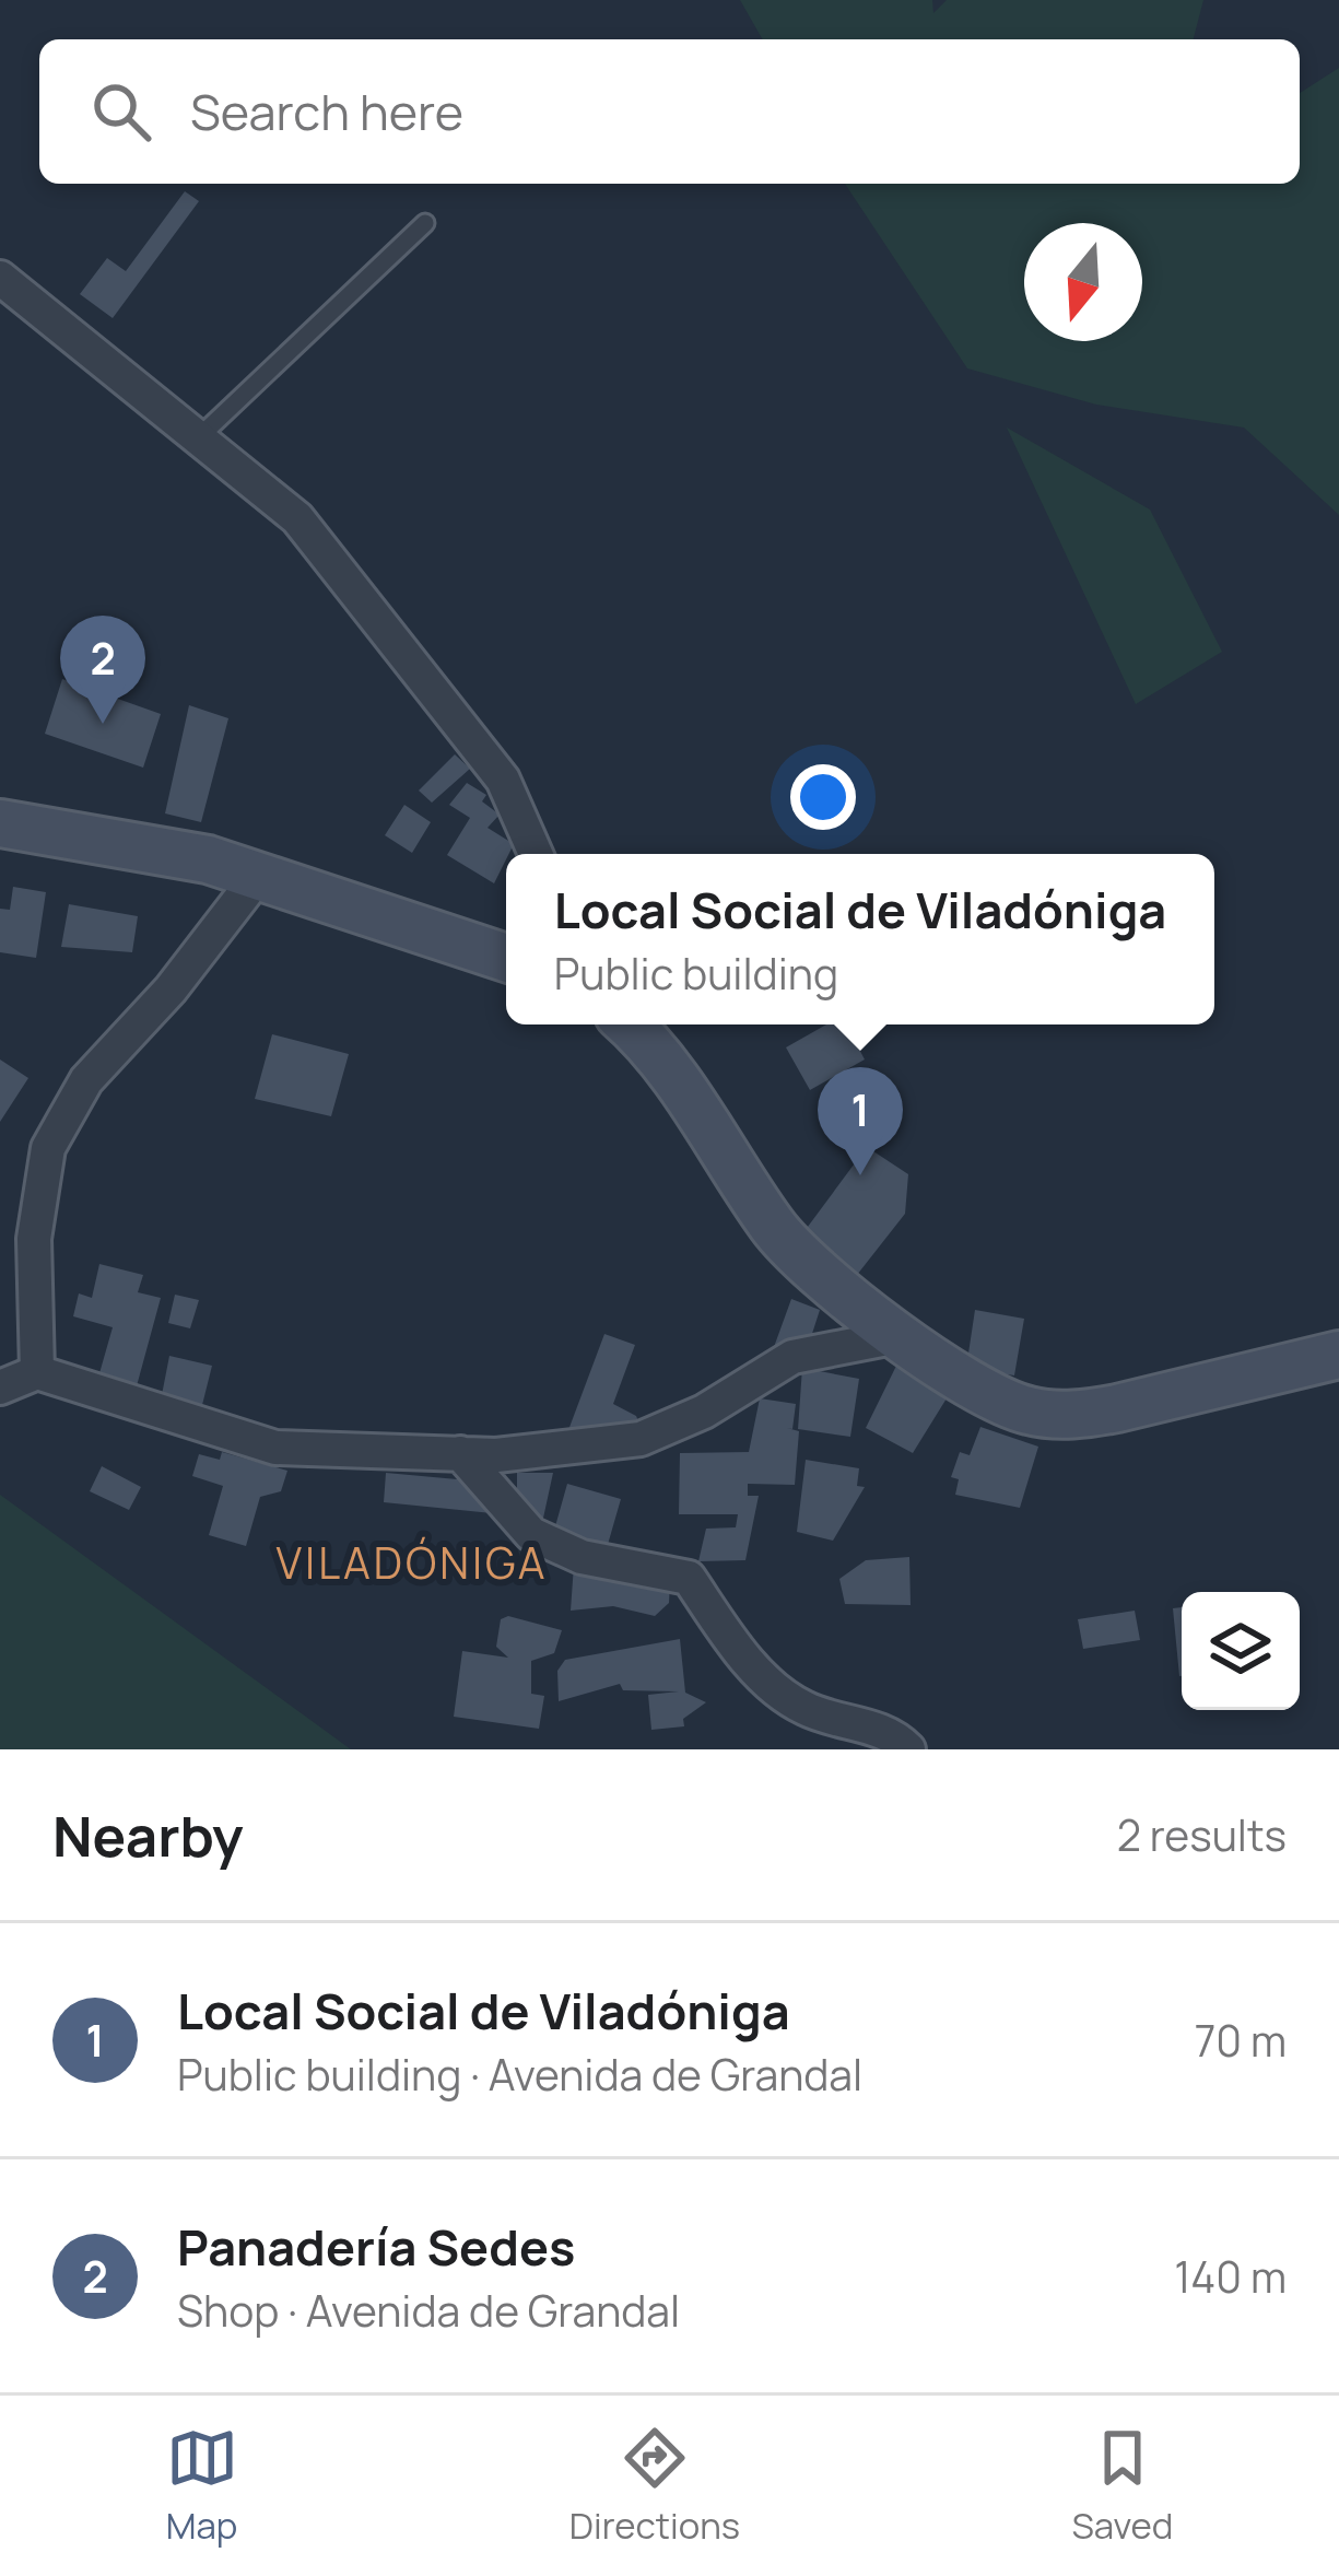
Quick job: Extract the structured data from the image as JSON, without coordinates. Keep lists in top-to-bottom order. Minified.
{"districts":["VILADÓNIGA"],"north":"bottom","page":{"search":"Search here","pins":["2","1"],"popup":["Local Social de Viladóniga","Public building"],"heading":["Nearby","2 results"],"list":[{"mark":"1","name":"Local Social de Viladóniga","note":"Public building · Avenida de Grandal","value":"70 m"},{"mark":"2","name":"Panadería Sedes","note":"Shop · Avenida de Grandal","value":"140 m"}],"nav":["Map","Directions","Saved"]}}
